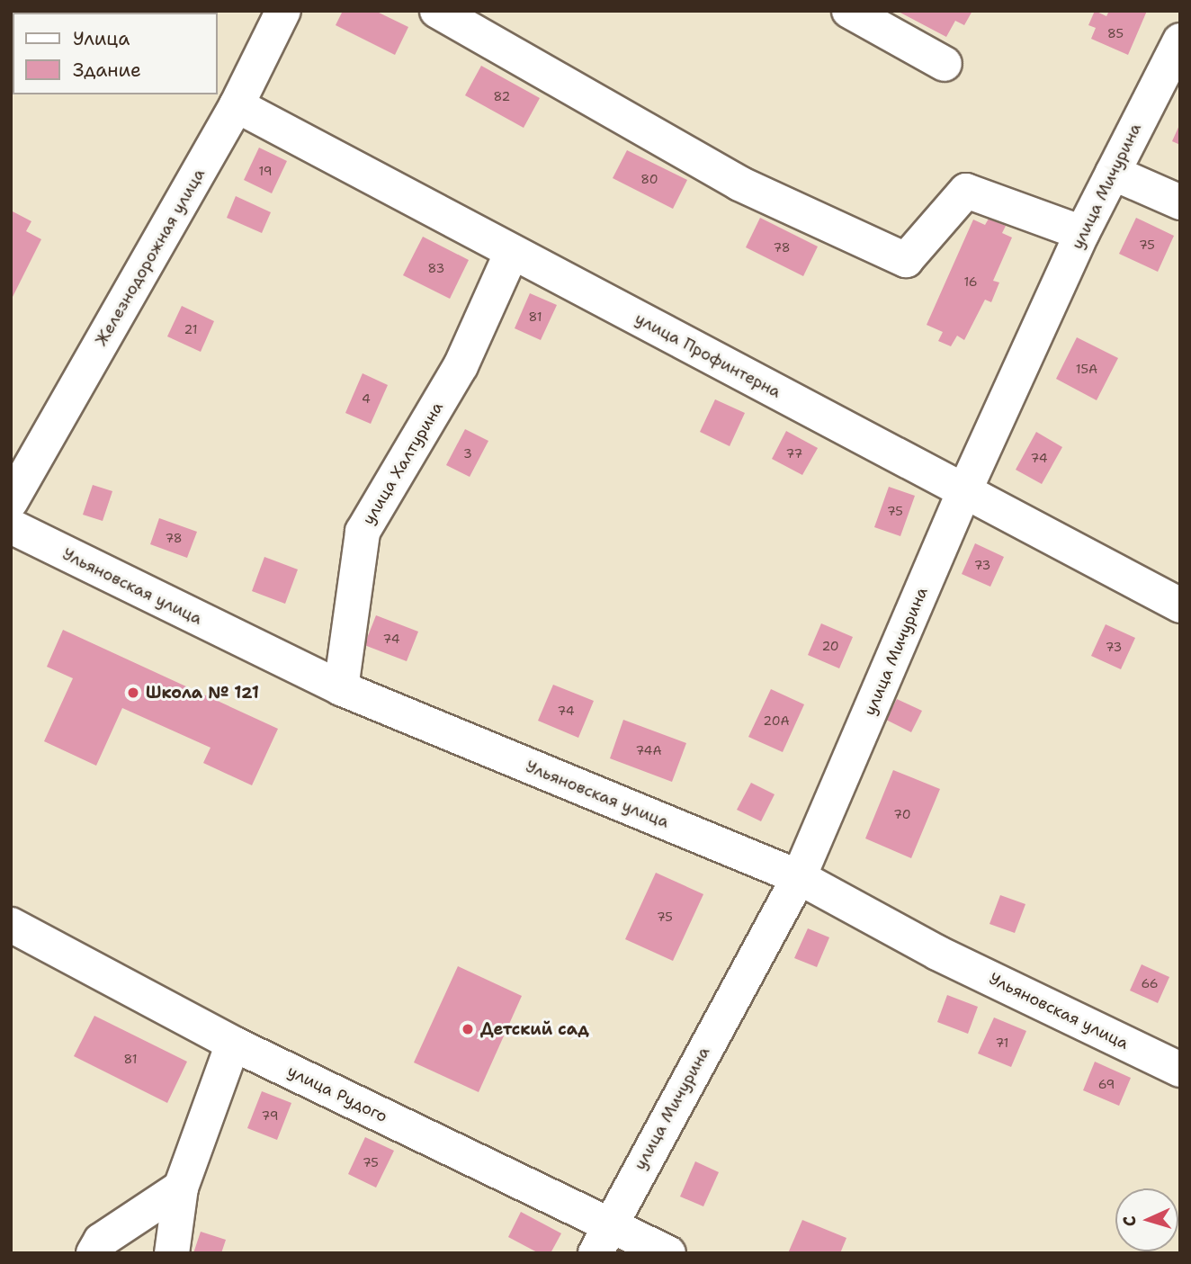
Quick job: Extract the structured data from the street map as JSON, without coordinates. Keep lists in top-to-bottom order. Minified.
{"streets":{"street":["улица Мичурина","Железнодорожная улица","улица Профинтерна","улица Халтурина","Ульяновская улица","улица Рудого"]},"crossings":[["улица Мичурина","улица Профинтерна"],["улица Мичурина","Ульяновская улица"],["улица Мичурина","улица Рудого"],["Железнодорожная улица","улица Профинтерна"],["улица Профинтерна","улица Халтурина"],["улица Халтурина","Ульяновская улица"]],"places":["Школа № 121","Детский сад"],"house_numbers":["85","82","19","80","75","78","83","16","81","21","15А","4","3","77","74","75","78","73","74","20","73","74","20А","74А","70","75","66","71","81","69","79","75"],"legend":["Улица","Здание"],"north":"left"}
